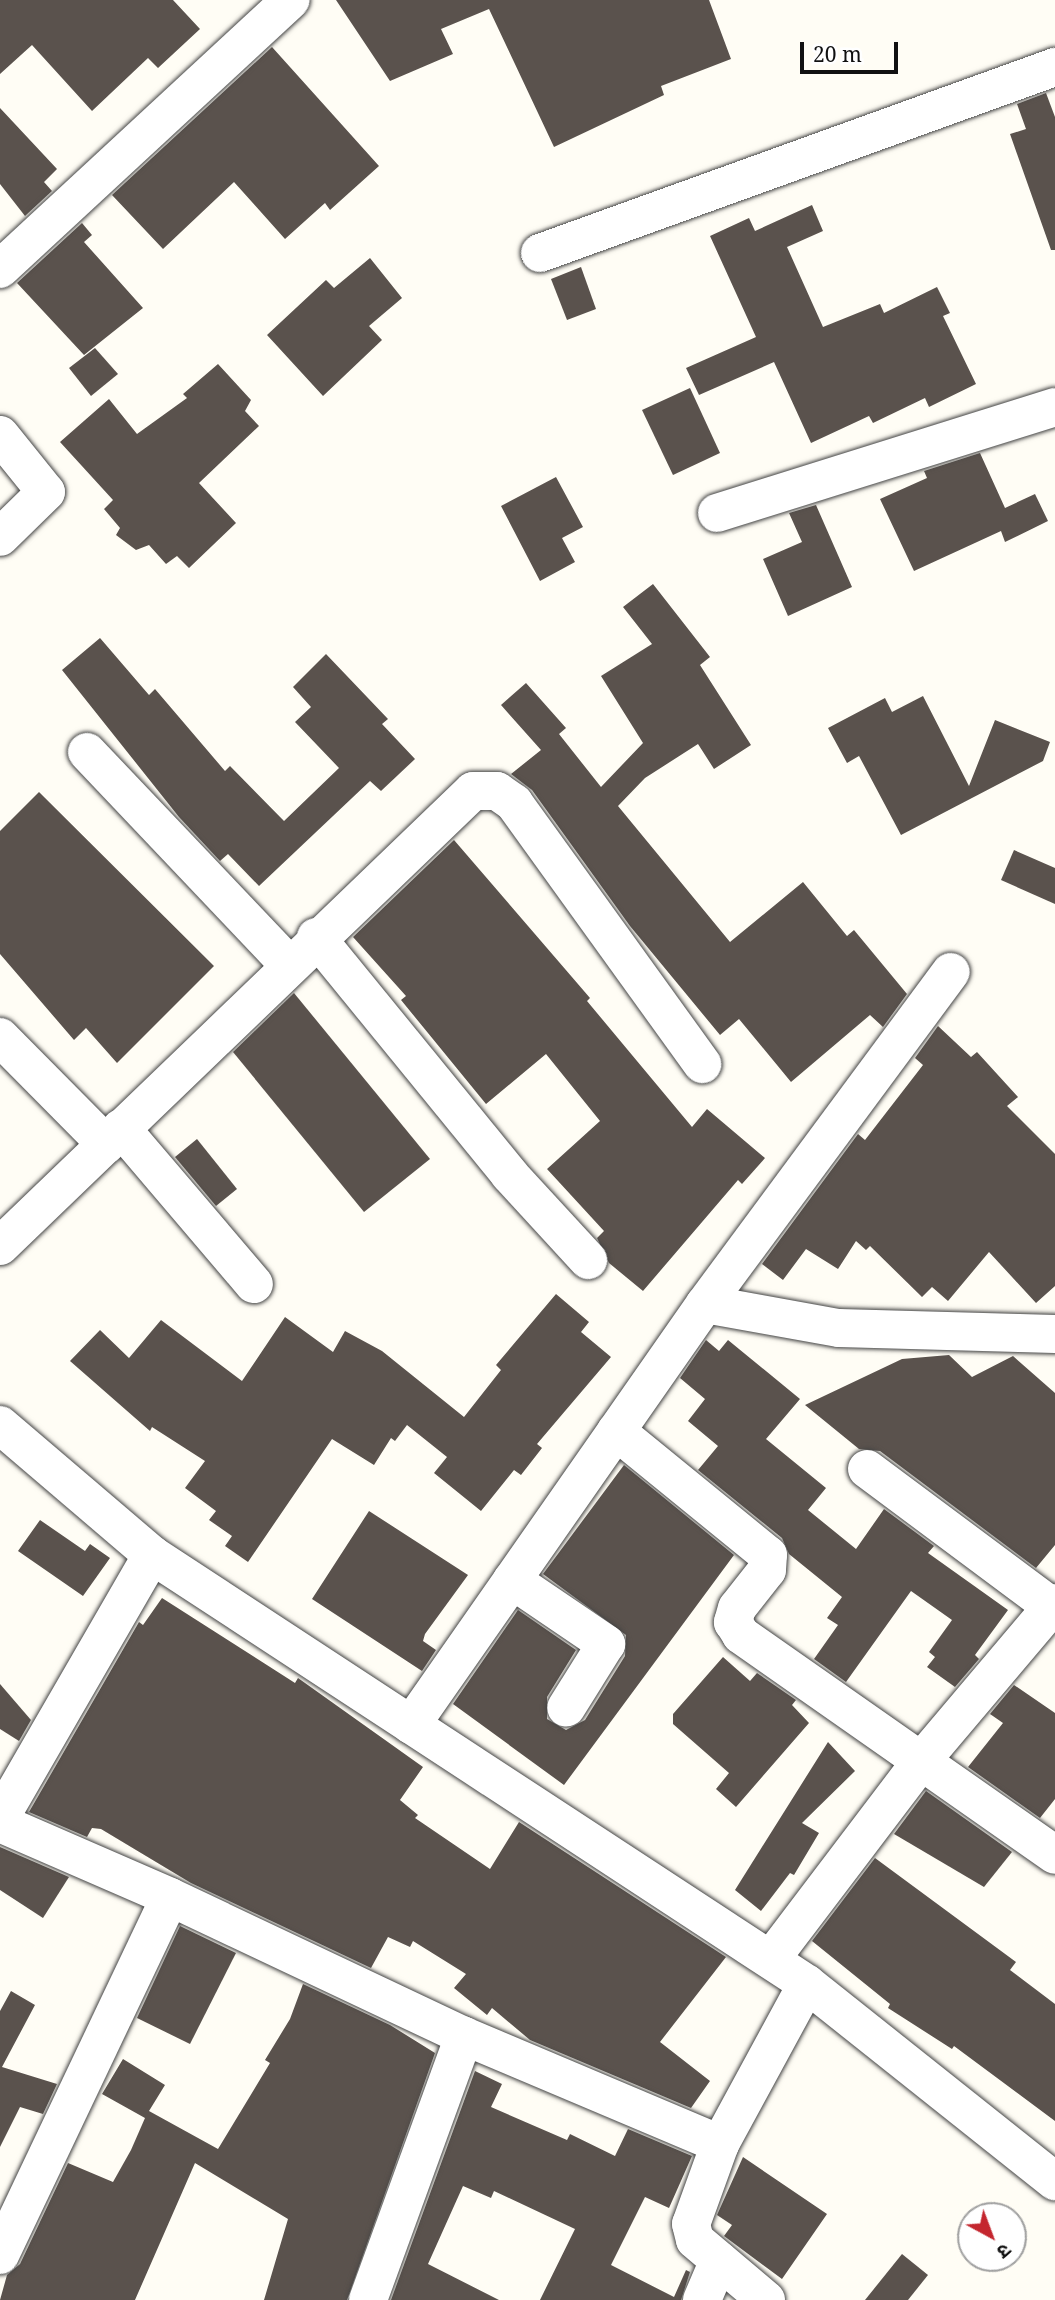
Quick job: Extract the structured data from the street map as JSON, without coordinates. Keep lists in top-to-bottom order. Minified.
{"scale_bar":"20 m","north":"bottom right"}
